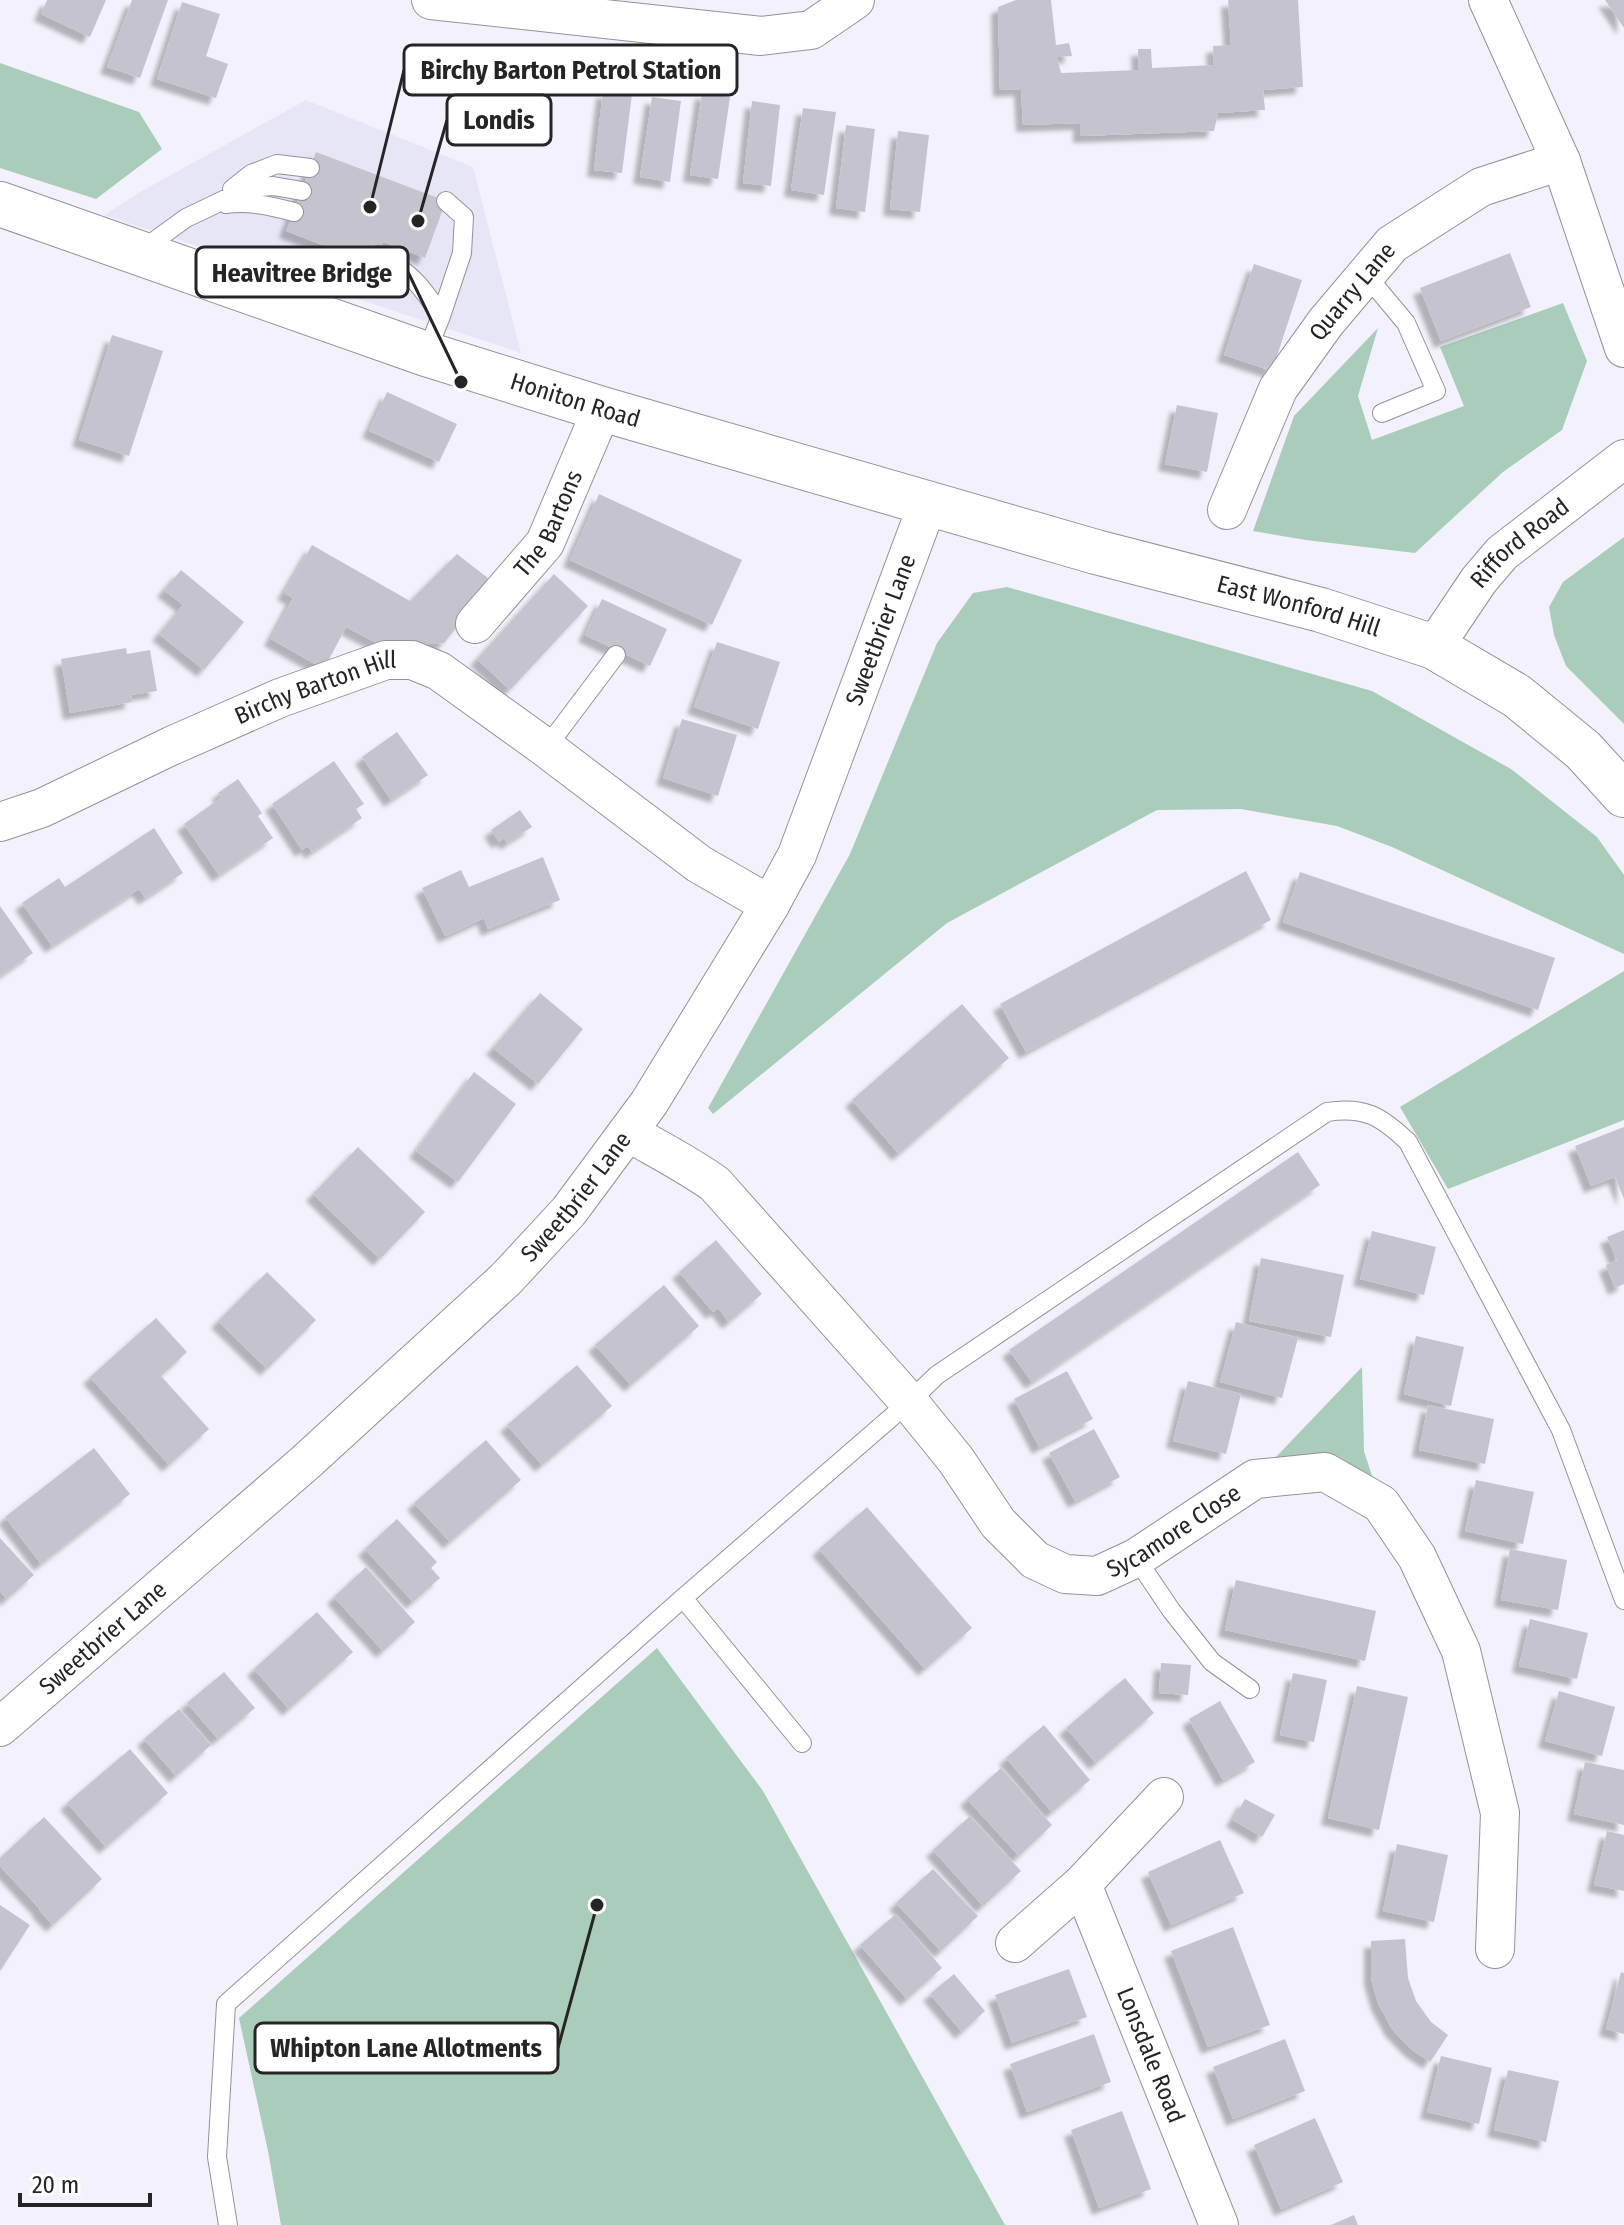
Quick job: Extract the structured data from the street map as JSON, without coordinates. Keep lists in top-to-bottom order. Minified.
{"streets":{"main road":["Honiton Road","East Wonford Hill"],"street":["Quarry Lane","The Bartons","Rifford Road","Sweetbrier Lane","Birchy Barton Hill","Sycamore Close","Lonsdale Road"]},"crossings":[["Honiton Road","The Bartons"],["Honiton Road","East Wonford Hill"],["Honiton Road","Sweetbrier Lane"],["Rifford Road","East Wonford Hill"],["East Wonford Hill","Sweetbrier Lane"],["Sweetbrier Lane","Birchy Barton Hill"],["Sweetbrier Lane","Sycamore Close"]],"places":["Birchy Barton Petrol Station","Londis","Heavitree Bridge","Whipton Lane Allotments"],"scale_bar":"20 m"}
